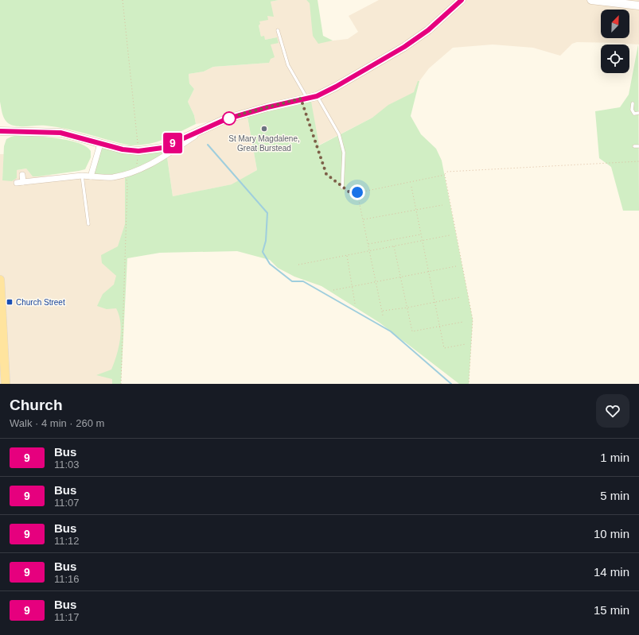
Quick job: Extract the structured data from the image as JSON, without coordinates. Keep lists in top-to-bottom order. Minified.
{"places":{"other":["St Mary Magdalene, Great Burstead"],"transit":["Church Street"]},"lines":["bus line 9"],"north":"top right","page":{"on_map":"9","heading":["Church","Walk · 4 min · 260 m"],"list":[{"mark":"9","name":"Bus","note":"11:03","value":"1 min"},{"mark":"9","name":"Bus","note":"11:07","value":"5 min"},{"mark":"9","name":"Bus","note":"11:12","value":"10 min"},{"mark":"9","name":"Bus","note":"11:16","value":"14 min"},{"mark":"9","name":"Bus","note":"11:17","value":"15 min"}]}}
